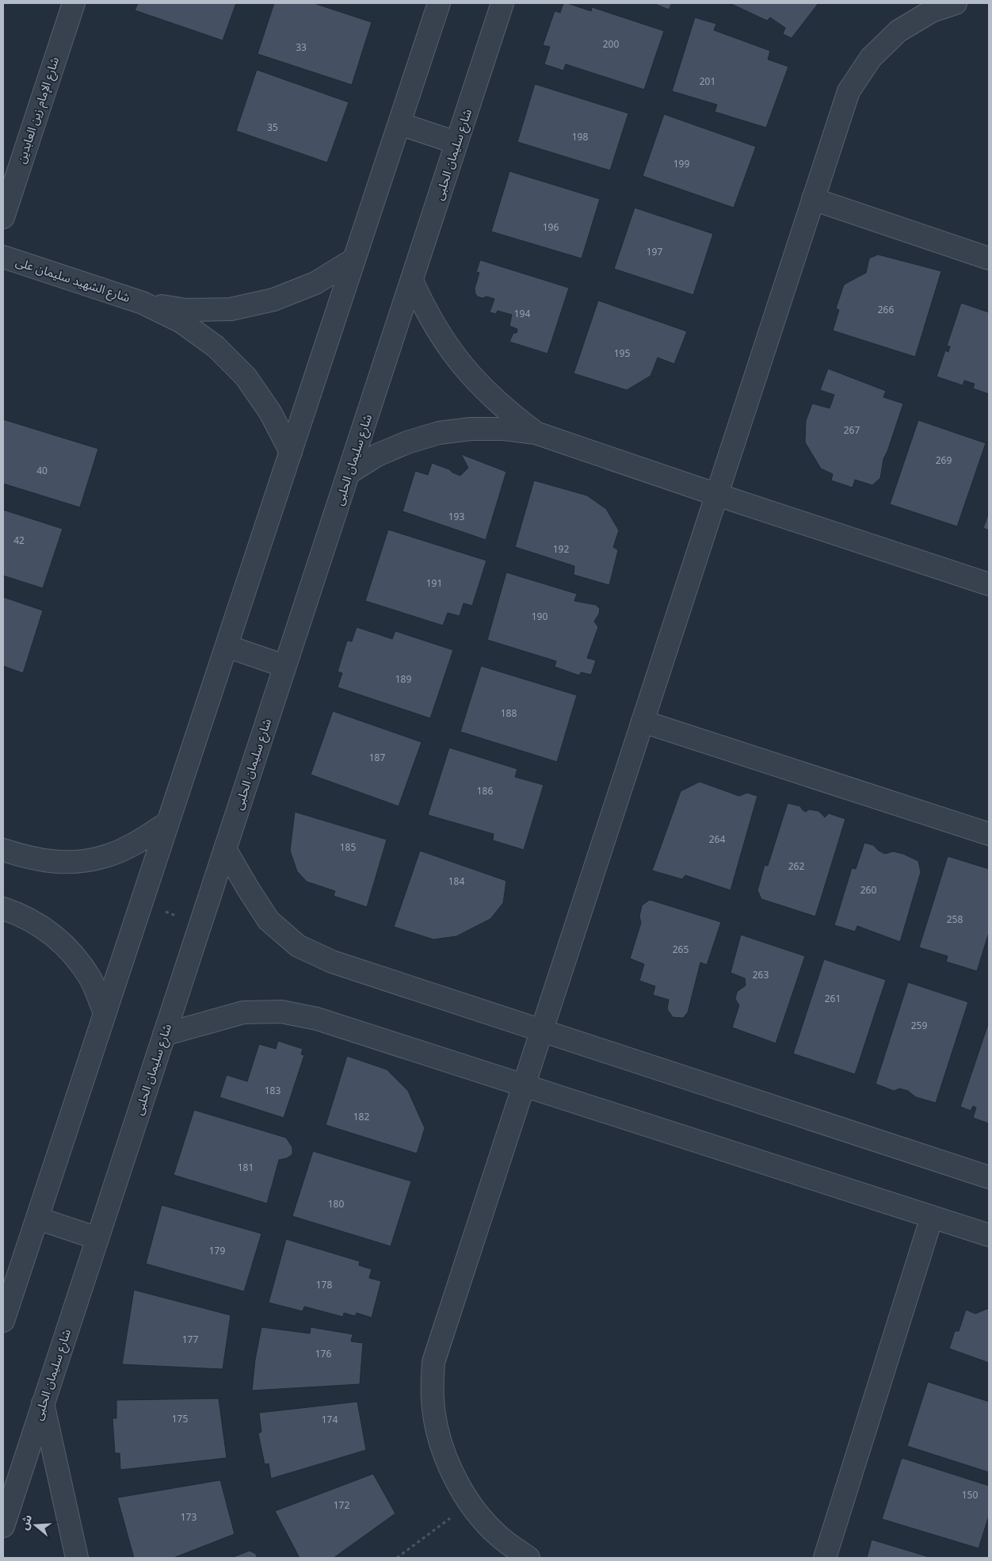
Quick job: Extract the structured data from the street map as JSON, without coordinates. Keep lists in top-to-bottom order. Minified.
{"streets":{"street":["شارع الإمام زين العابدين","شارع سليمان الحلبى","شارع الشهيد سليمان على"]},"house_numbers":["200","33","201","35","198","199","196","197","266","194","195","267","269","40","193","42","192","191","190","189","188","187","186","264","185","262","184","260","258","265","263","261","259","183","182","181","180","179","178","177","176","175","174","150","172","173"],"north":"left"}
